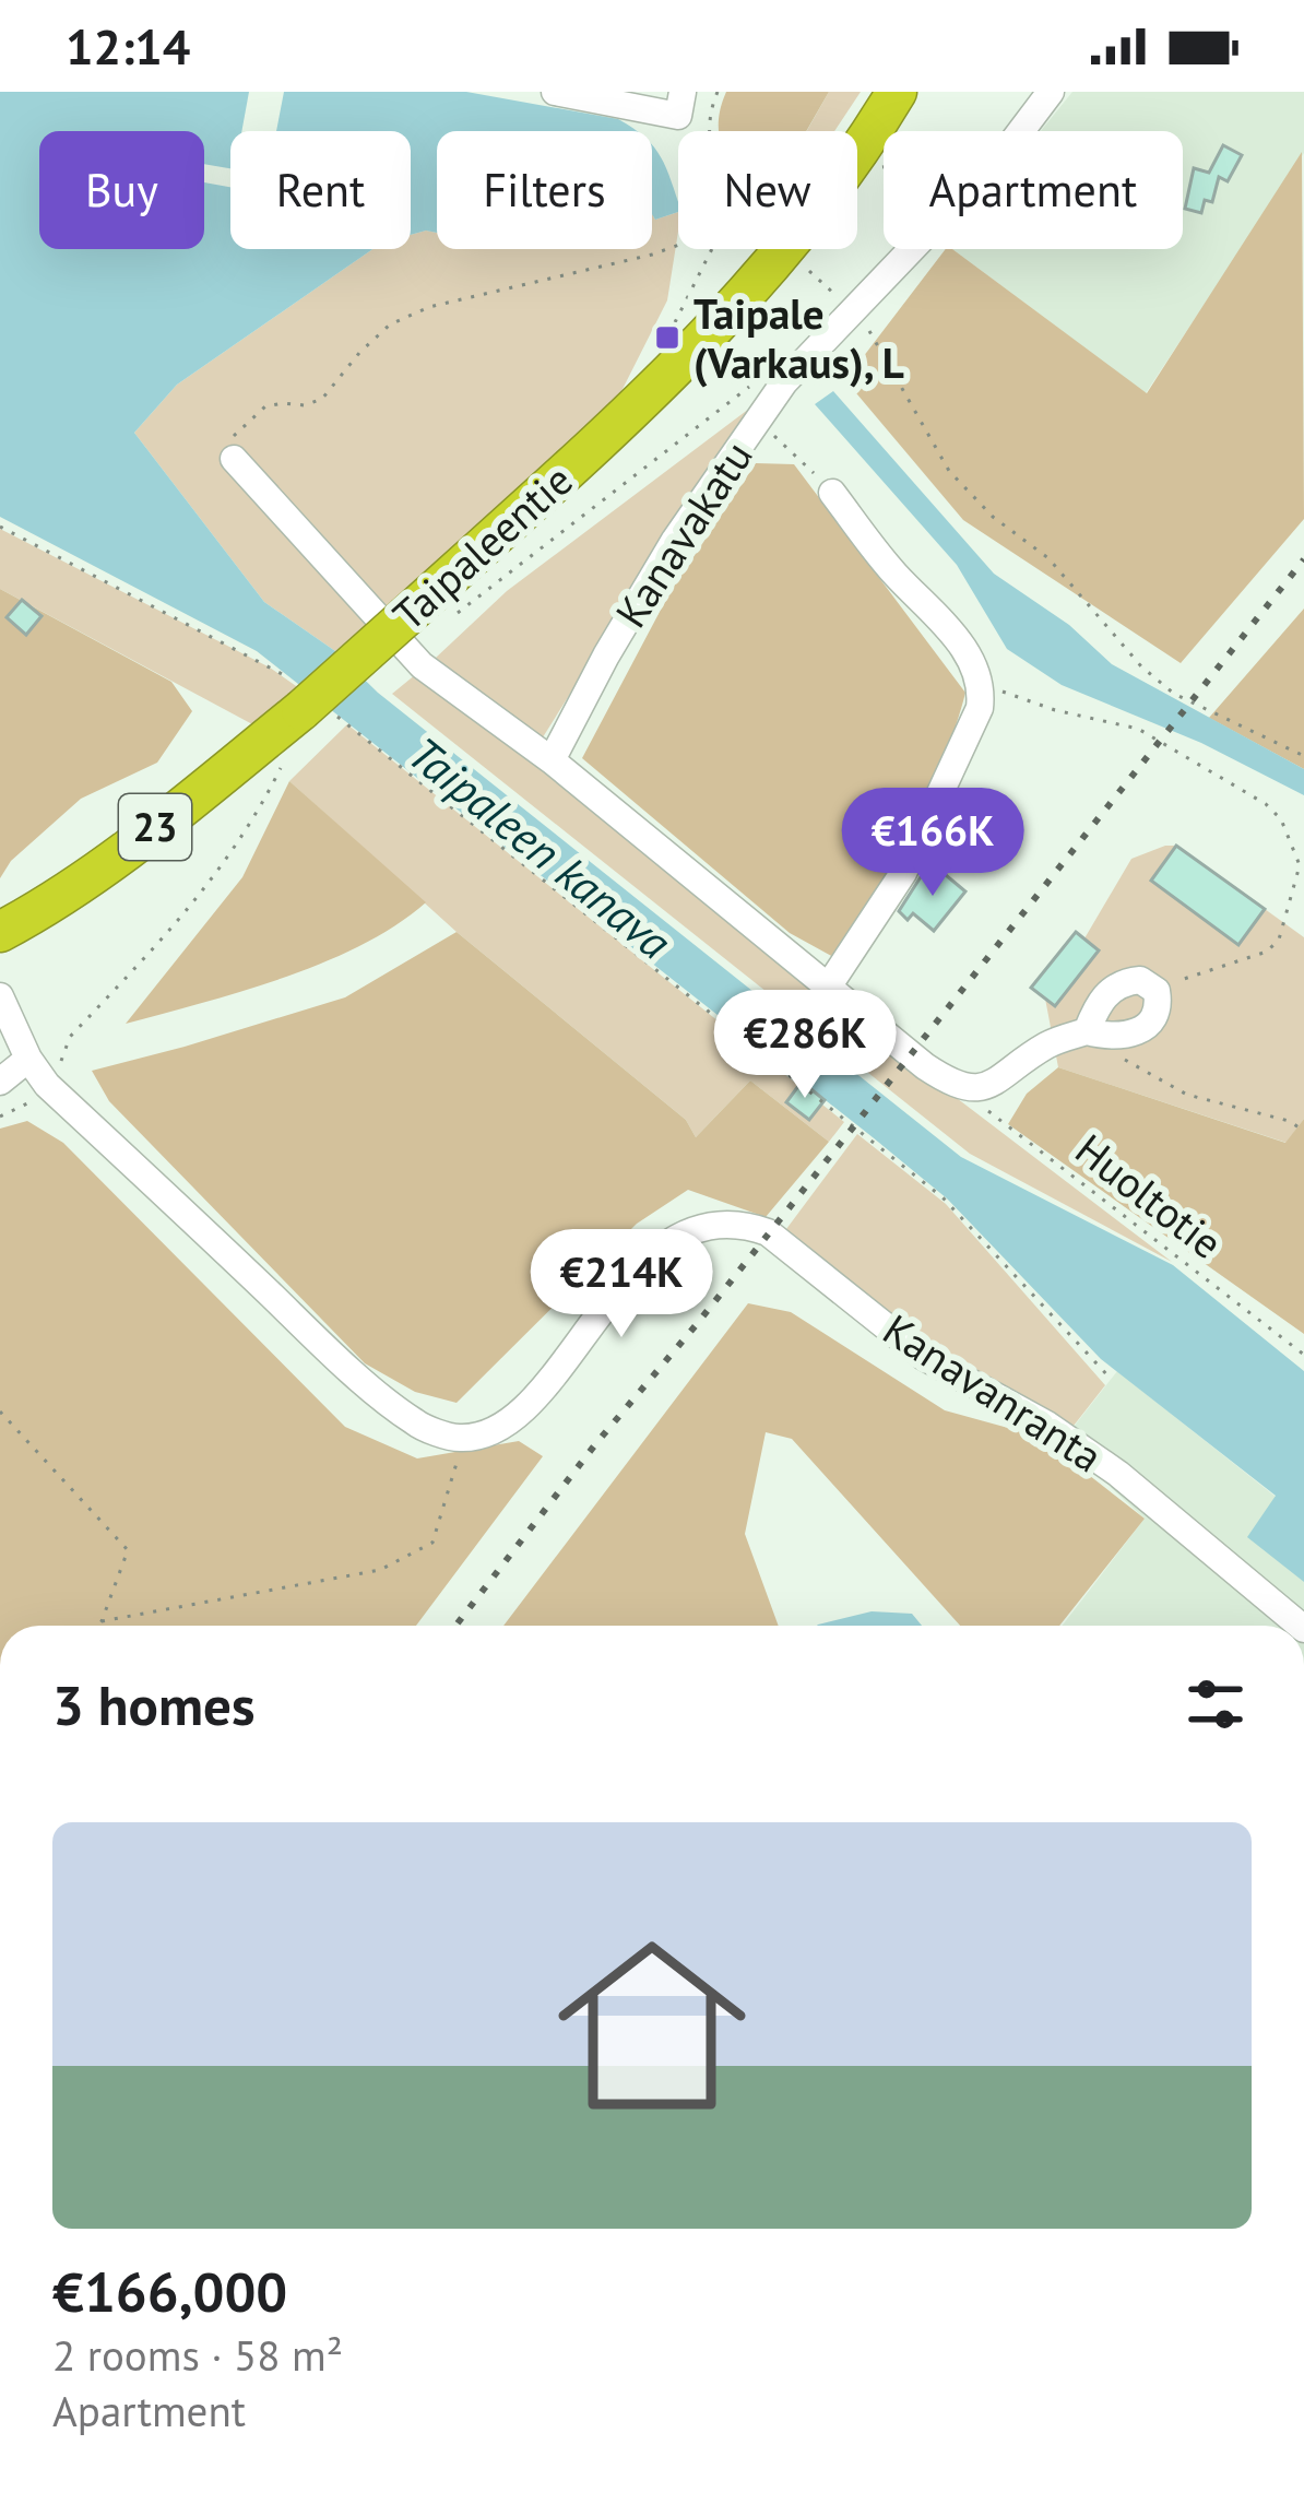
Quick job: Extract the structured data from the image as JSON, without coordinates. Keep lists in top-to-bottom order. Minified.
{"streets":{"highway":["Taipaleentie","23"],"street":["Kanavakatu","Kanavanranta"],"path":["Huoltotie"]},"water":["Taipaleen kanava"],"places":{"transit":["Taipale (Varkaus), L"]},"page":{"status":"12:14","chip":["Buy","Rent","Filters","New","Apartment"],"price":["€166K","€286K","€214K"],"heading":"3 homes","list":[{"name":"€166,000","note":"2 rooms · 58 m² · Apartment"}]}}
